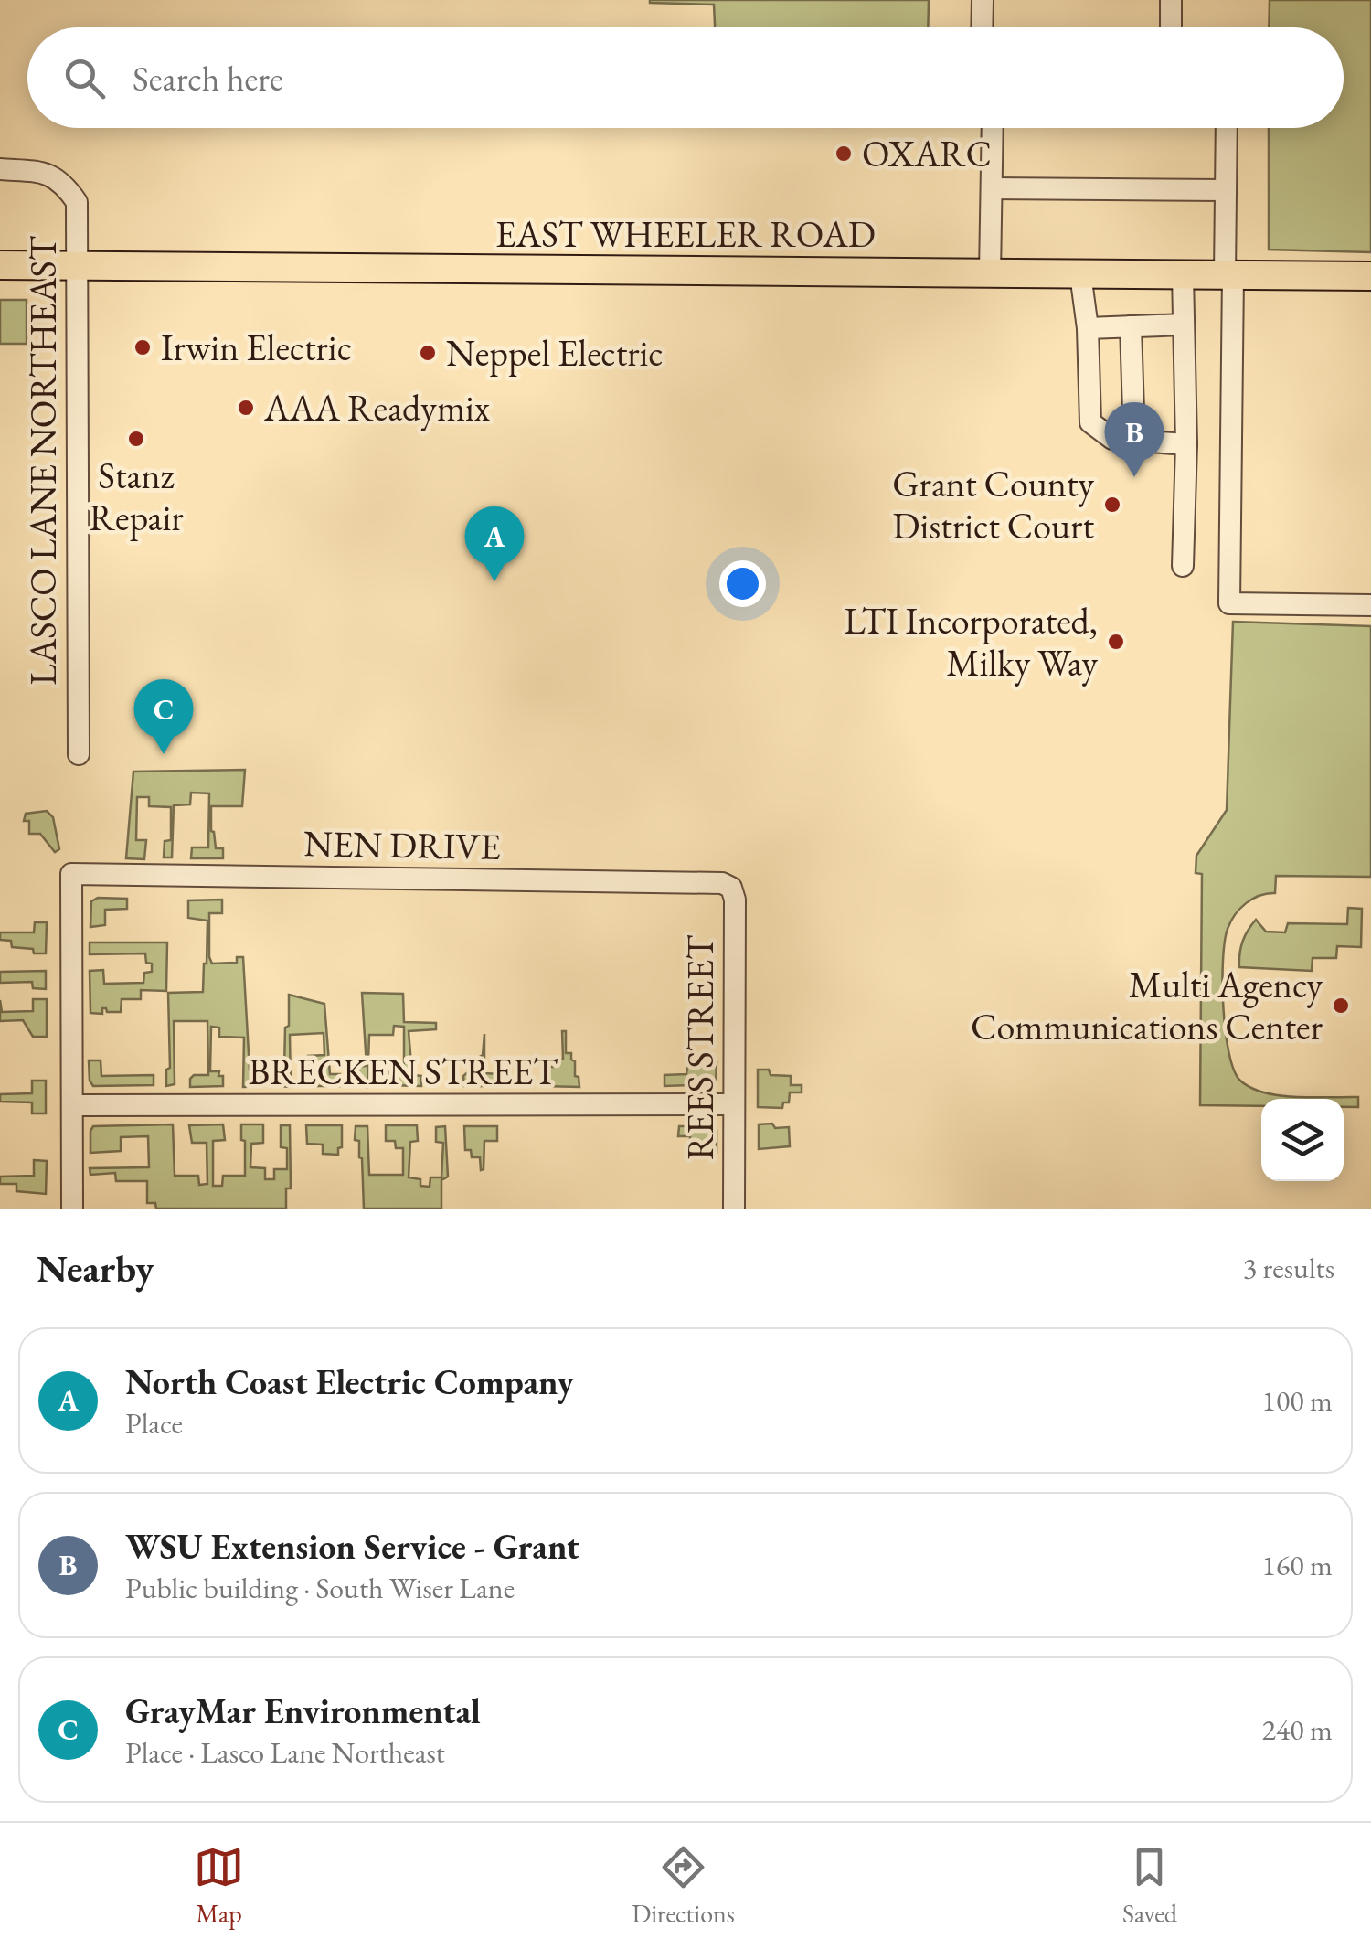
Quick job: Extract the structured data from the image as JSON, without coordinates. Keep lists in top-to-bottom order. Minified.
{"streets":{"main road":["EAST WHEELER ROAD"],"street":["LASCO LANE NORTHEAST","NEN DRIVE","REES STREET","BRECKEN STREET"]},"crossings":[["EAST WHEELER ROAD","LASCO LANE NORTHEAST"],["NEN DRIVE","REES STREET"],["NEN DRIVE","BRECKEN STREET"],["REES STREET","BRECKEN STREET"]],"places":["OXARC","Irwin Electric","Neppel Electric","AAA Readymix","Stanz Repair","Grant County District Court","LTI Incorporated, Milky Way","Multi Agency Communications Center"],"page":{"search":"Search here","pins":["B","A","C"],"heading":["Nearby","3 results"],"list":[{"mark":"A","name":"North Coast Electric Company","note":"Place","value":"100 m"},{"mark":"B","name":"WSU Extension Service - Grant","note":"Public building · South Wiser Lane","value":"160 m"},{"mark":"C","name":"GrayMar Environmental","note":"Place · Lasco Lane Northeast","value":"240 m"}],"nav":["Map","Directions","Saved"]}}
